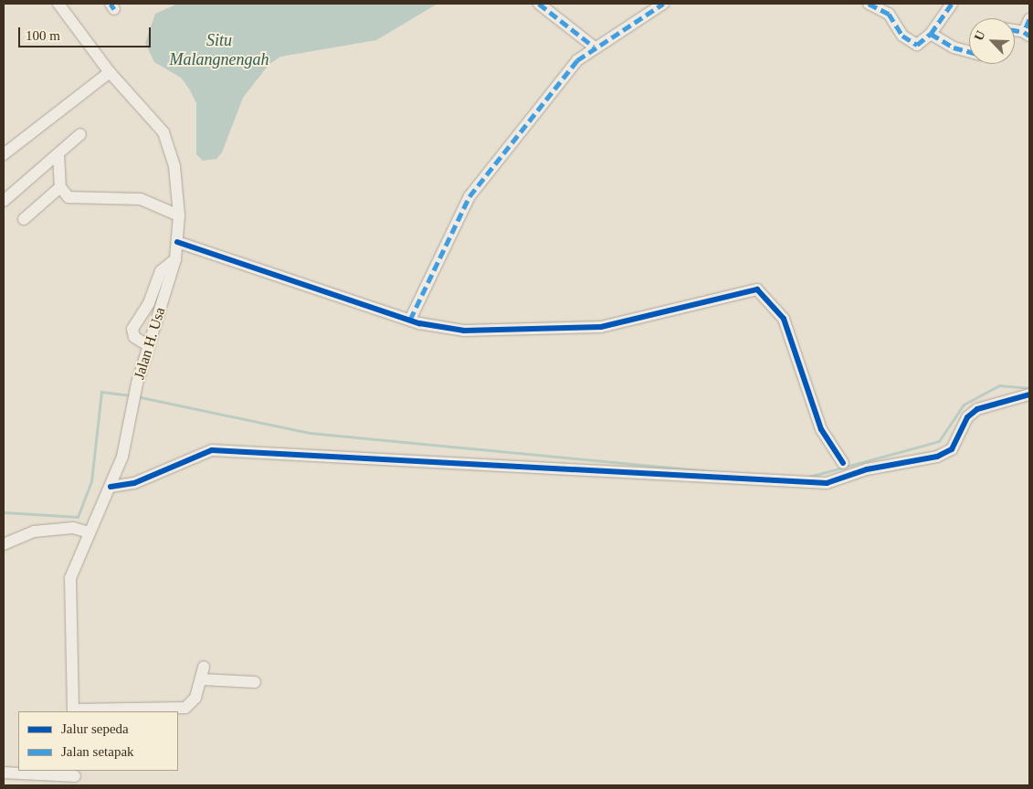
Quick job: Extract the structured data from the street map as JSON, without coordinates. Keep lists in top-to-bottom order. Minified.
{"streets":{"street":["Jalan H. Usa"]},"water":["Situ Malangnengah"],"legend":["Jalur sepeda","Jalan setapak"],"scale_bar":"100 m","north":"top left"}
